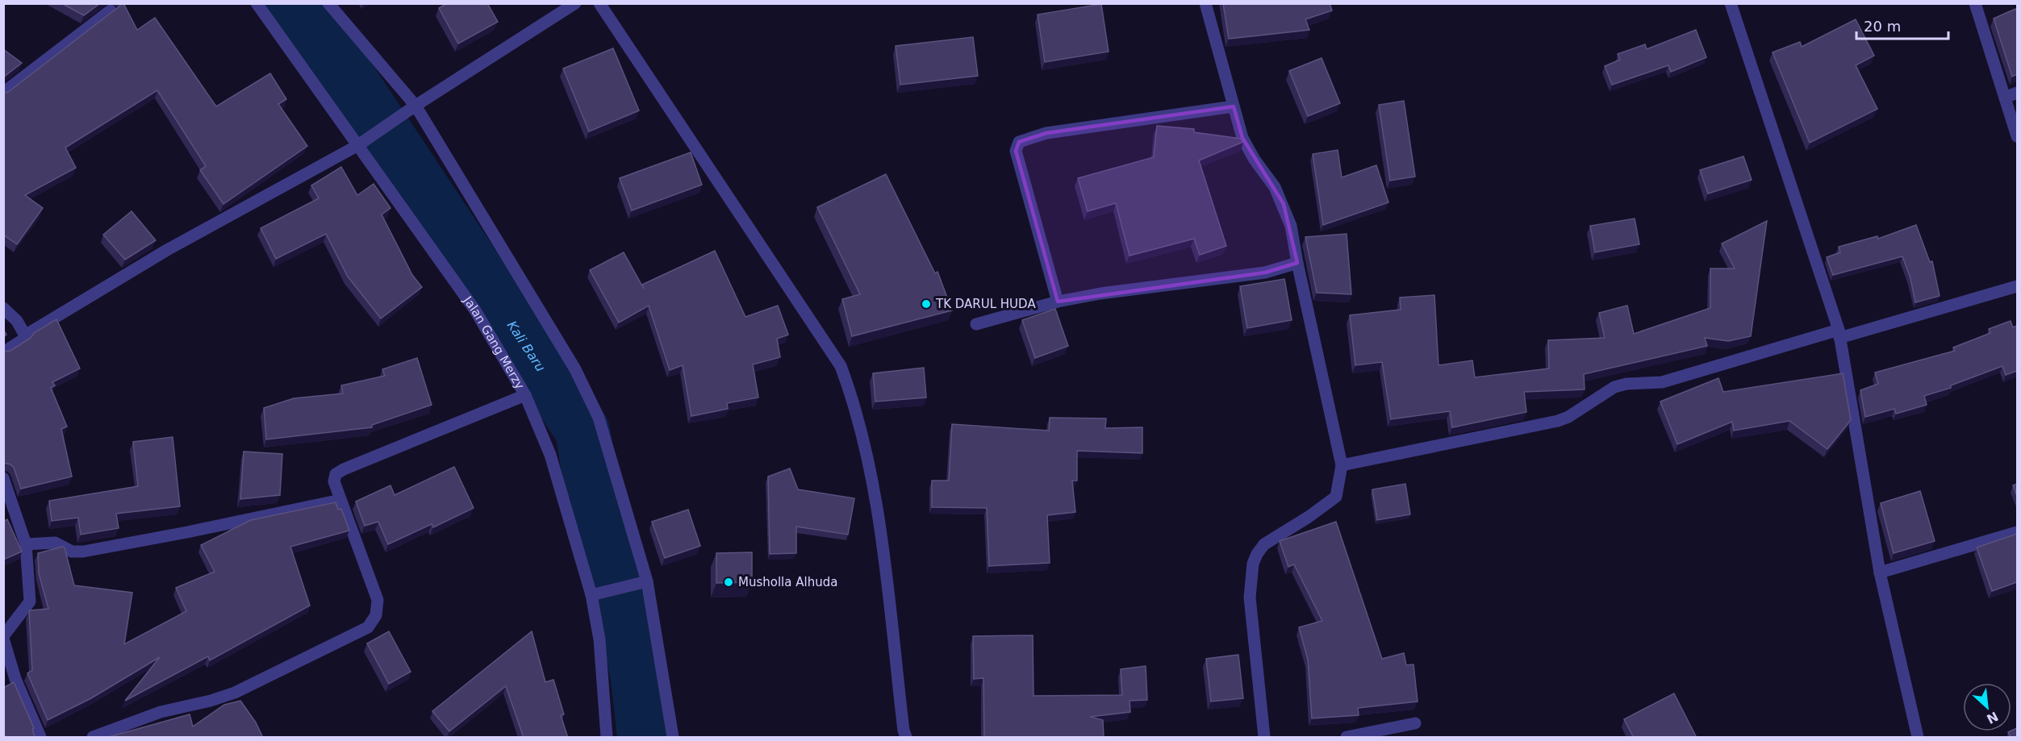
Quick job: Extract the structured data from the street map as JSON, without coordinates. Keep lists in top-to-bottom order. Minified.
{"streets":{"street":["Jalan Gang Merzy"]},"water":["Kali Baru"],"places":["TK DARUL HUDA","Musholla Alhuda"],"scale_bar":"20 m","north":"bottom right"}
